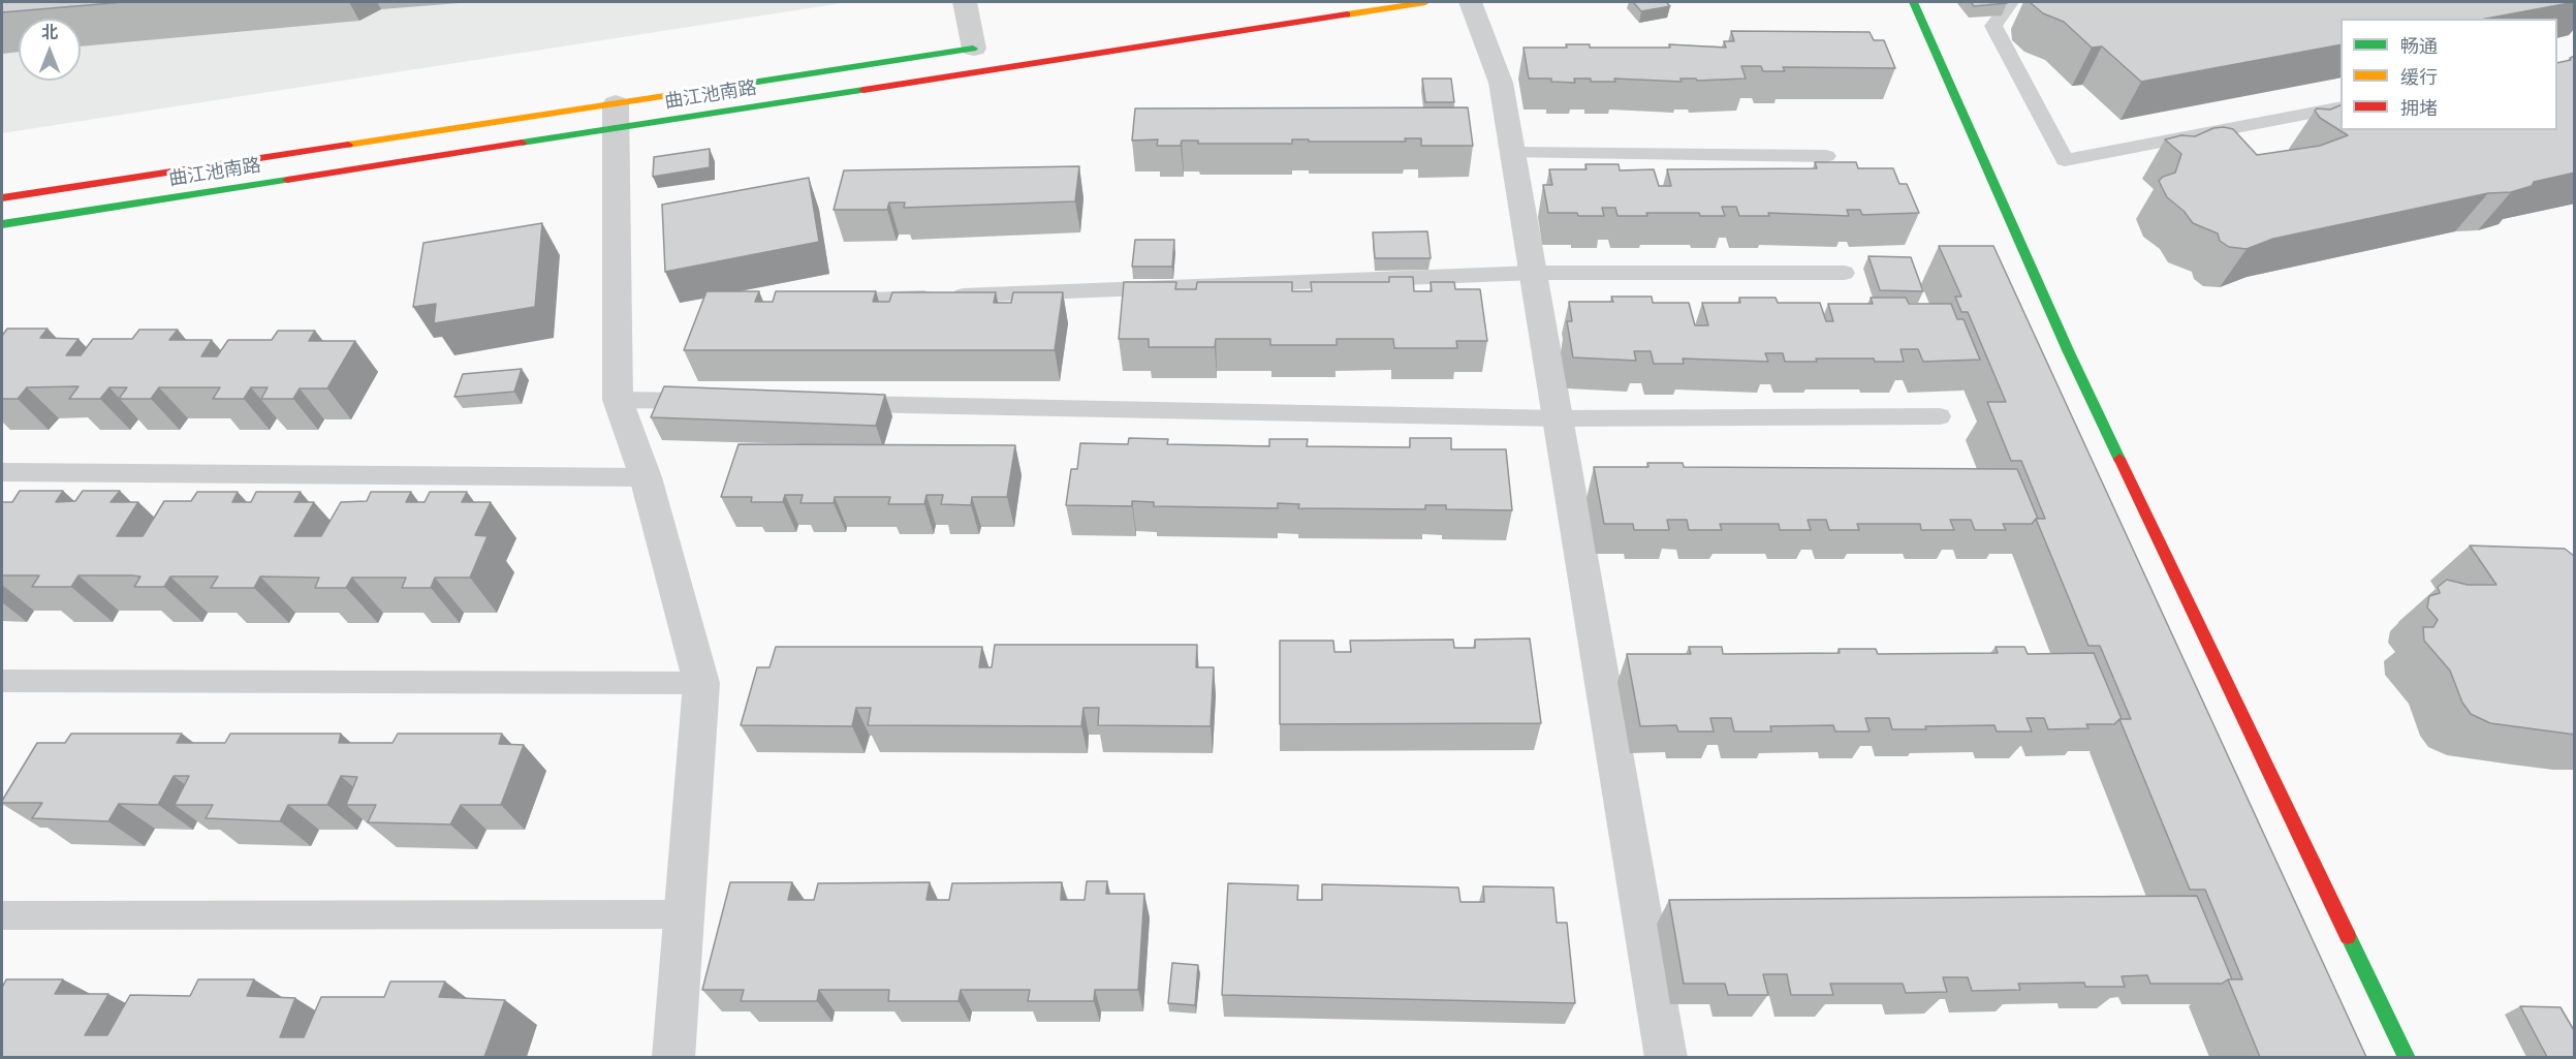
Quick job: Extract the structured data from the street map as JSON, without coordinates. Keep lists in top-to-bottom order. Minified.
{"streets":{"main road":["曲江池南路"]},"legend":["畅通","缓行","拥堵"],"north":"top"}
